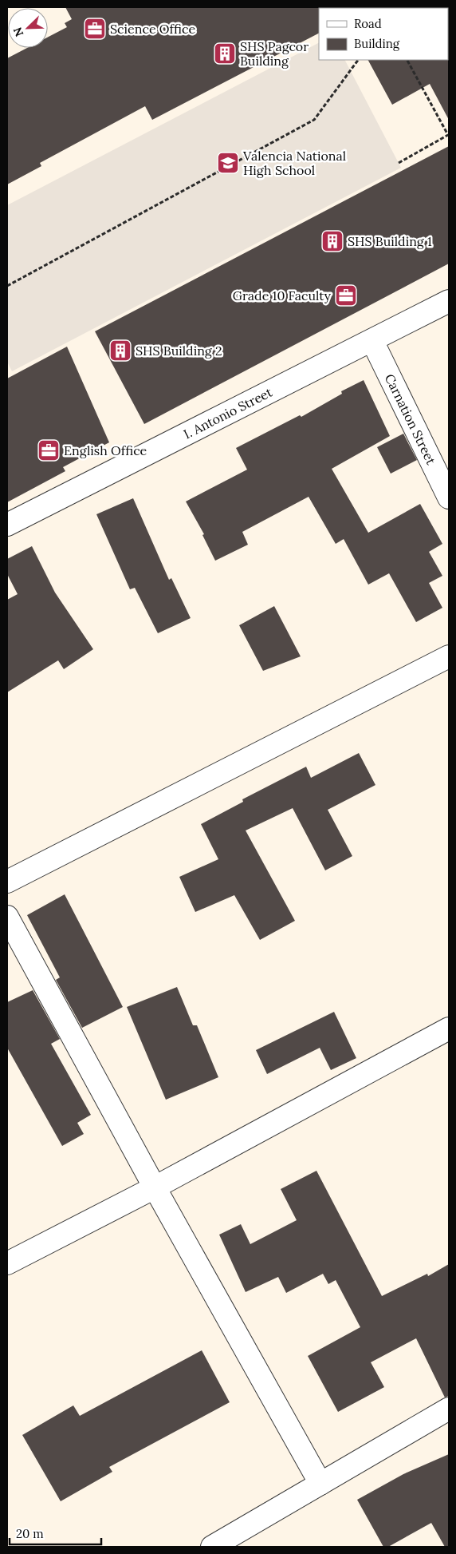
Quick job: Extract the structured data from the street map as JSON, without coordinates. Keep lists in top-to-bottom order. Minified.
{"streets":{"street":["I. Antonio Street","Carnation Street"]},"crossings":[["I. Antonio Street","Carnation Street"]],"places":{"office":["Science Office","Grade 10 Faculty","English Office"],"building":["SHS Pagcor Building","SHS Building 1","SHS Building 2"],"school or university":["Valencia National High School"]},"legend":["Road","Building"],"scale_bar":"20 m","north":"bottom left"}
